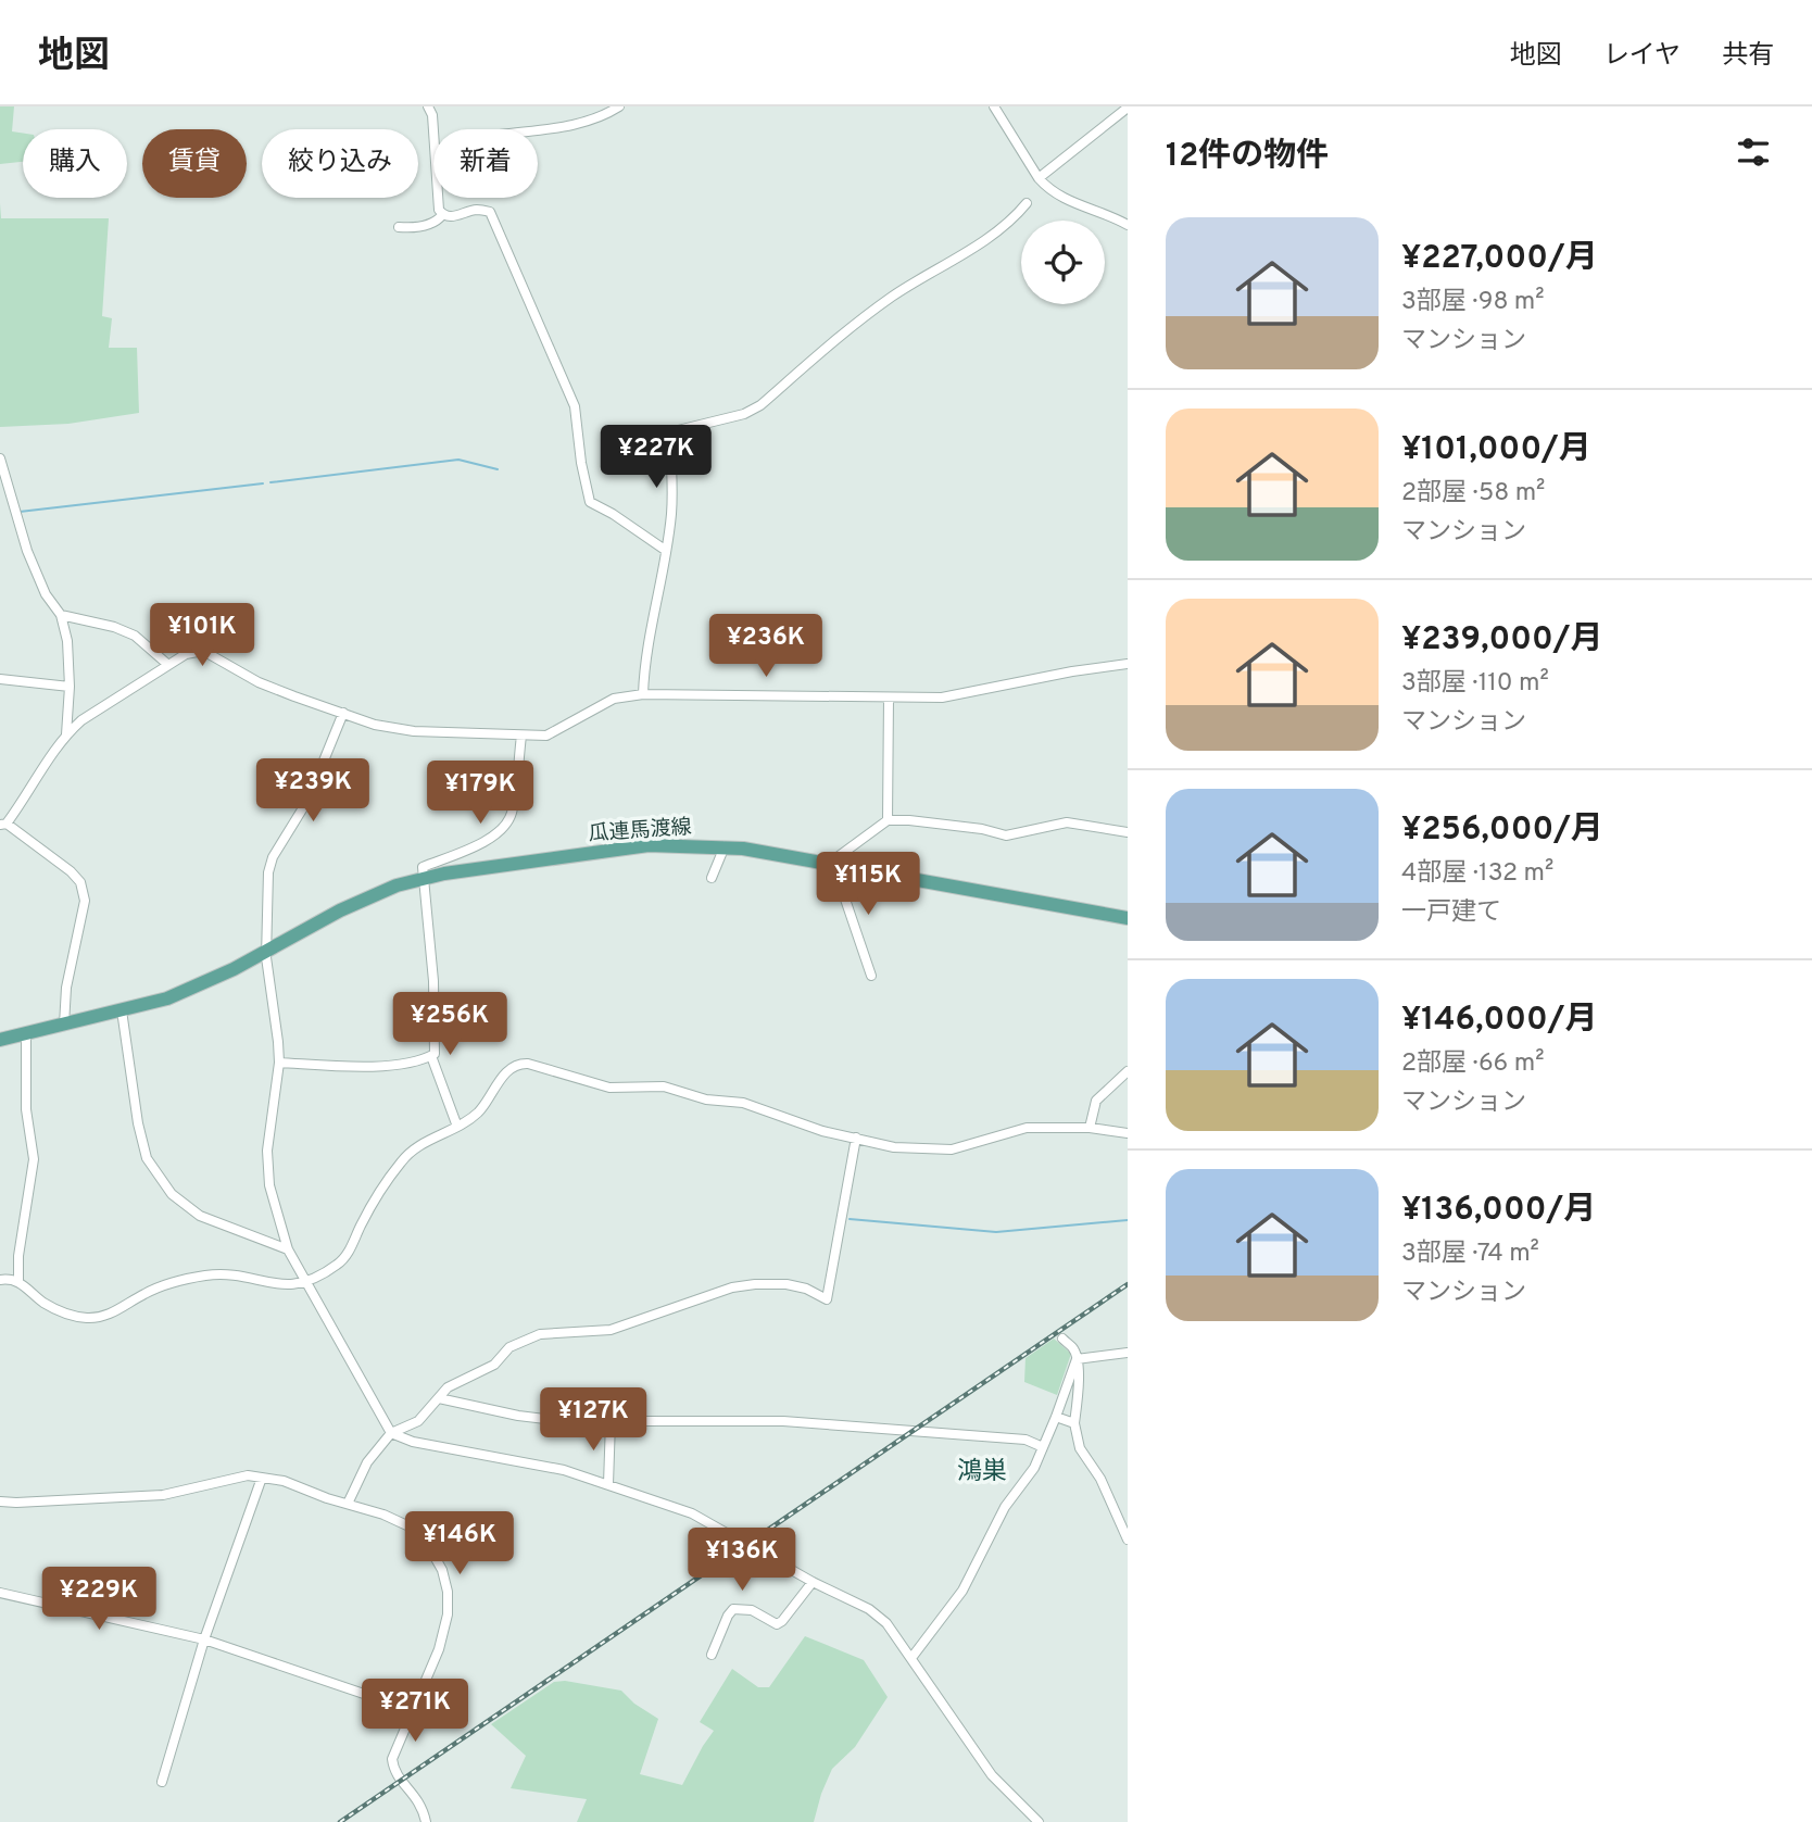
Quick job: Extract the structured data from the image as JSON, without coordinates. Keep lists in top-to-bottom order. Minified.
{"streets":{"main road":["瓜連馬渡線"]},"districts":["鴻巣"],"page":{"header":"地図","nav":["地図","レイヤ","共有"],"heading":"12件の物件","chip":["購入","賃貸","絞り込み","新着"],"list":[{"name":"¥227,000/月","note":"3部屋 · 98 m² · マンション"},{"name":"¥101,000/月","note":"2部屋 · 58 m² · マンション"},{"name":"¥239,000/月","note":"3部屋 · 110 m² · マンション"},{"name":"¥256,000/月","note":"4部屋 · 132 m² · 一戸建て"},{"name":"¥146,000/月","note":"2部屋 · 66 m² · マンション"},{"name":"¥136,000/月","note":"3部屋 · 74 m² · マンション"}],"price":["¥227K","¥101K","¥236K","¥239K","¥179K","¥115K","¥256K","¥127K","¥146K","¥136K","¥229K","¥271K"]}}
